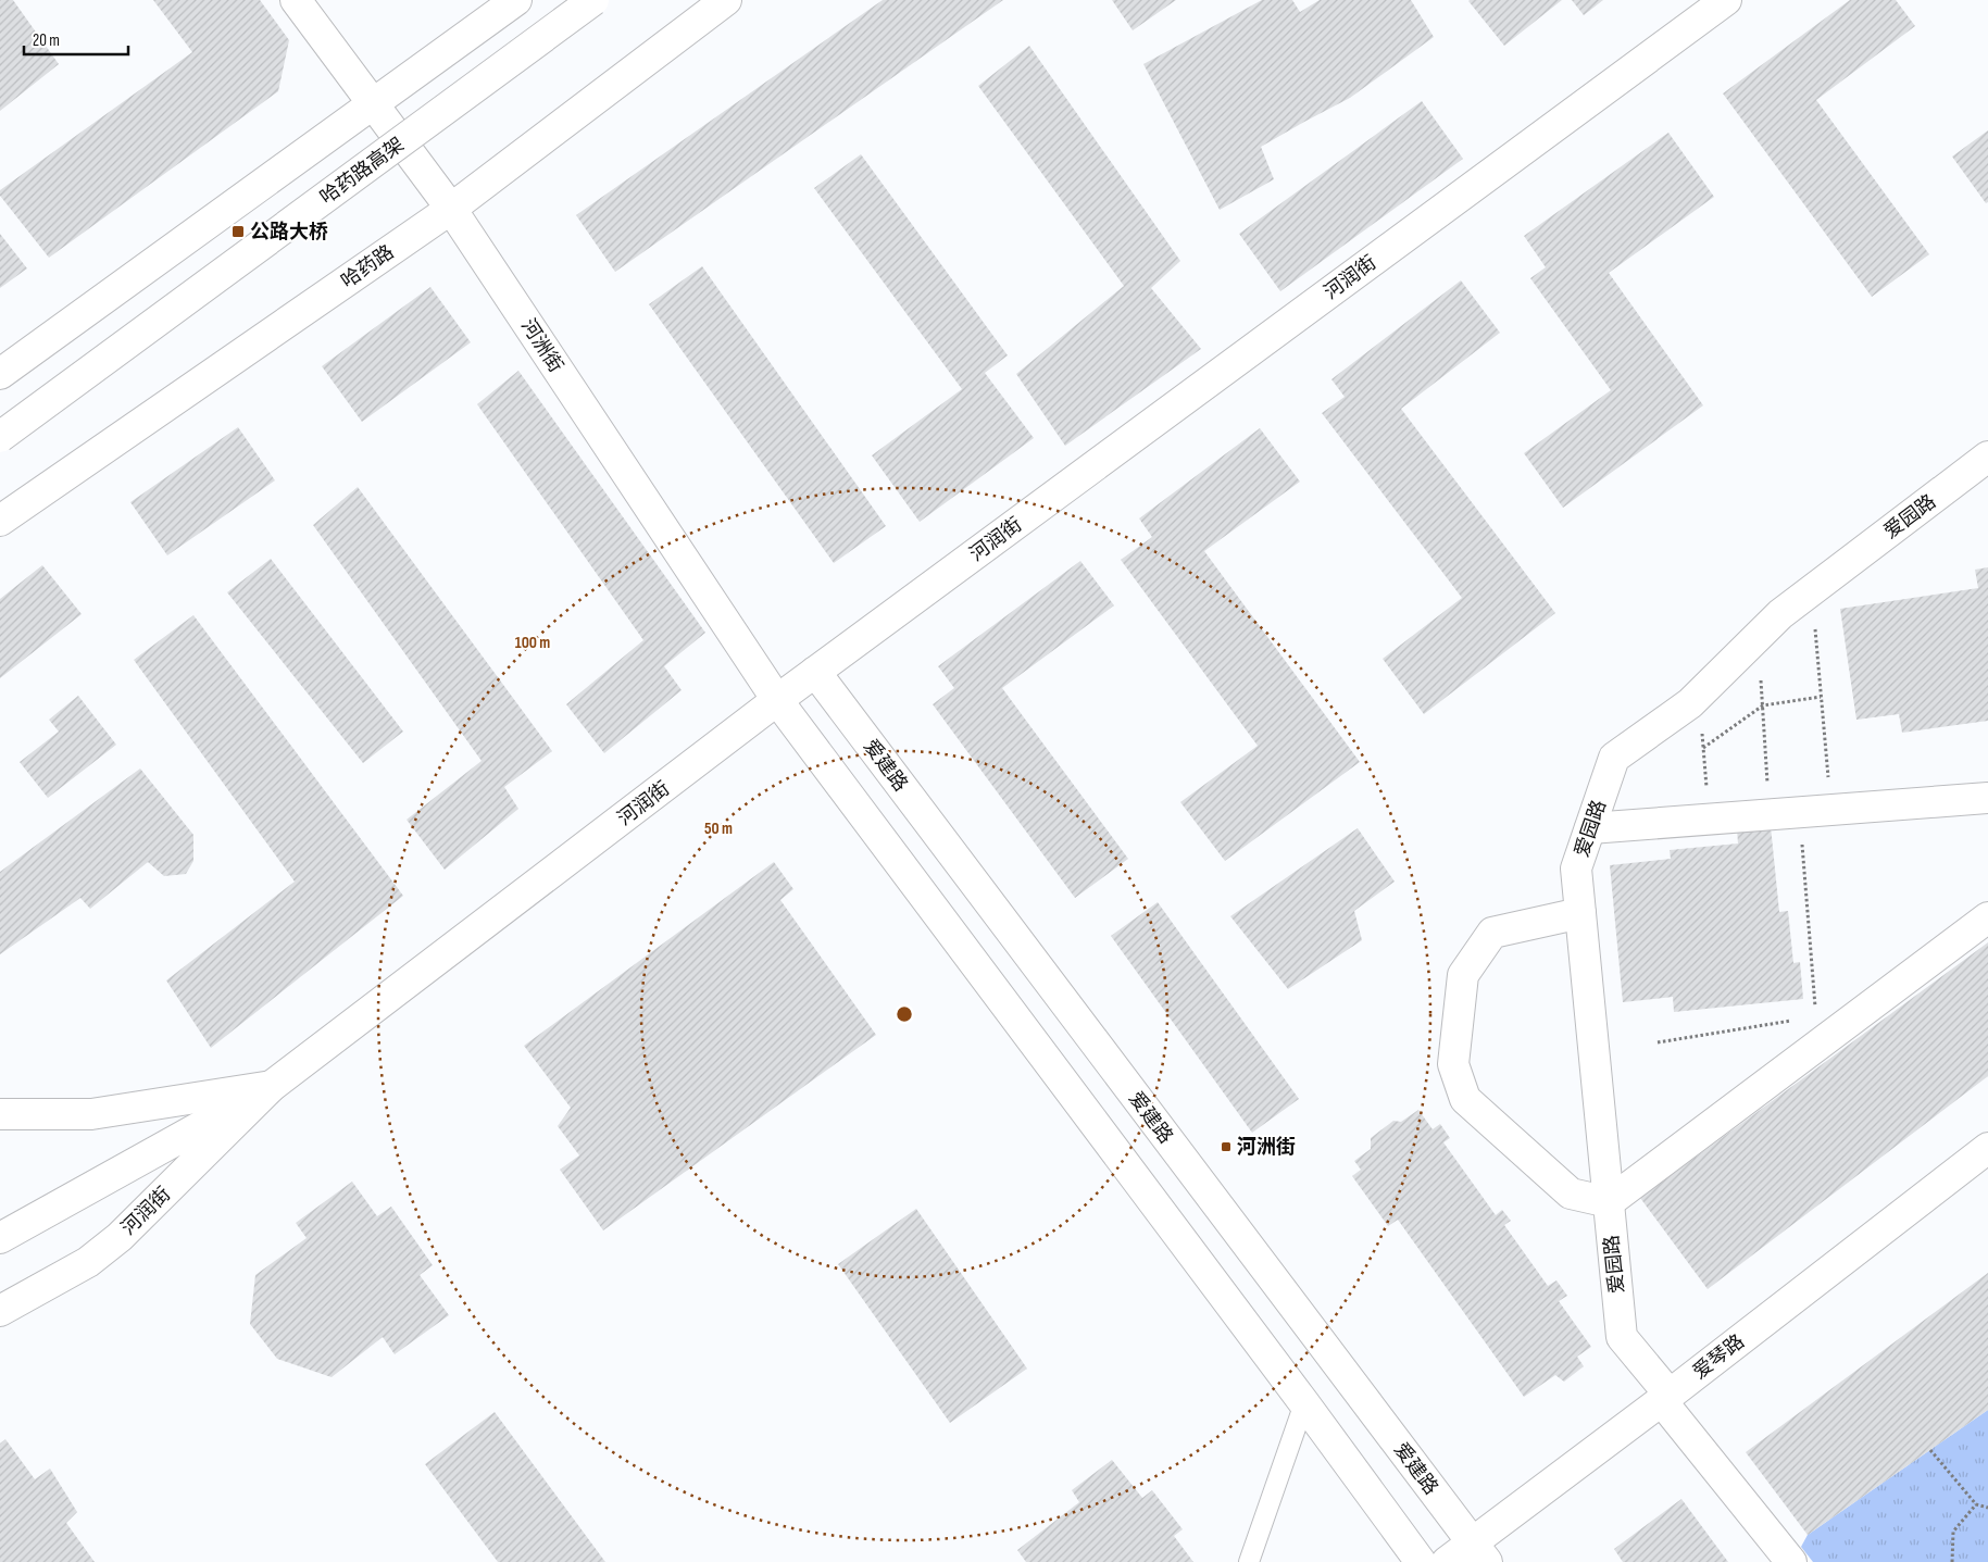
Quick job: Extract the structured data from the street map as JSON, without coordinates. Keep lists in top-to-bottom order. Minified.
{"streets":{"main road":["哈药路高架","哈药路","河润街","河洲街","爱园路","爱建路","爱琴路"]},"crossings":[["哈药路","河洲街"],["河润街","河洲街"],["河润街","爱建路"],["爱园路","爱琴路"],["爱建路","爱琴路"]],"places":{"transit":["公路大桥","河洲街"]},"scale_bar":"20 m","rings":["100 m","50 m"]}
